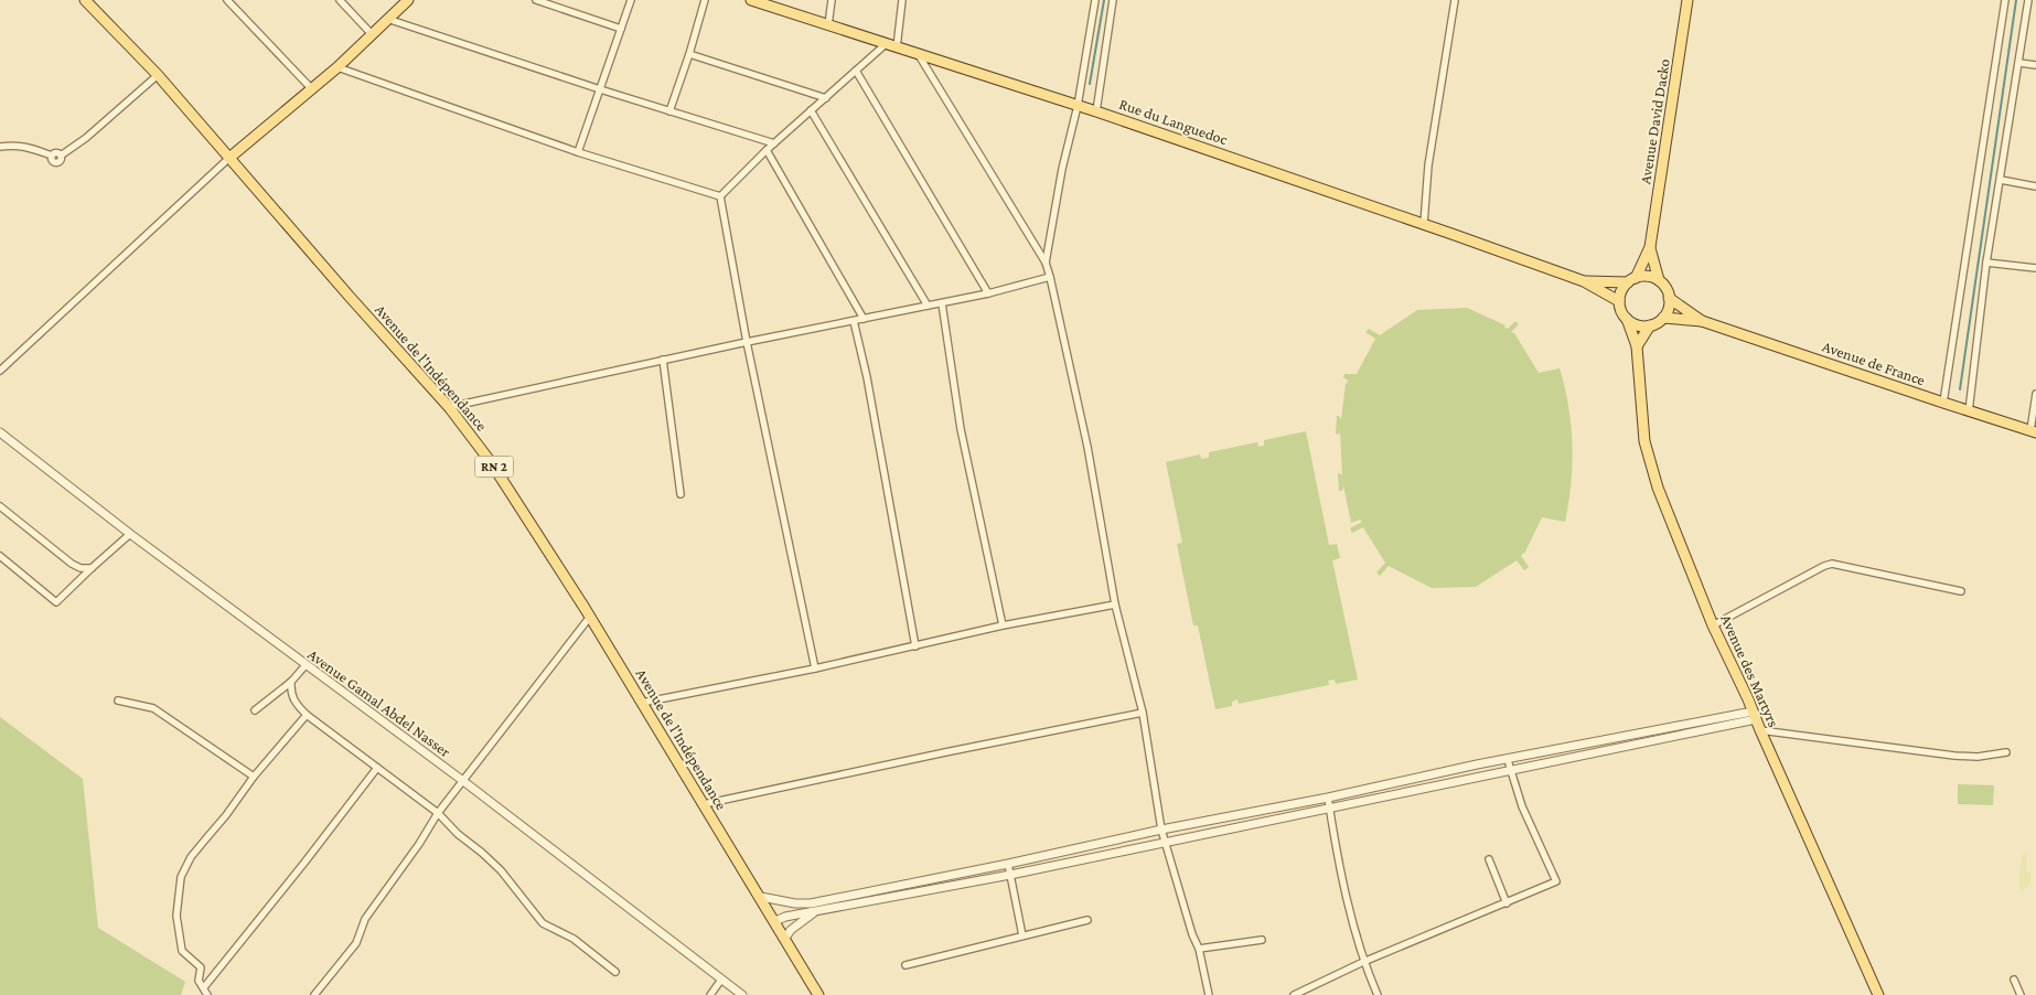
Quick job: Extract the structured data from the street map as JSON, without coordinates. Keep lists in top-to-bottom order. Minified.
{"streets":{"main road":["Rue du Languedoc","Avenue David Dacko","Avenue de France","Avenue de l'Indépendance","RN 2","Avenue des Martyrs"],"street":["Avenue Gamal Abdel Nasser"]},"crossings":[["Rue du Languedoc","Avenue David Dacko"],["Rue du Languedoc","Avenue de France"],["Rue du Languedoc","Avenue des Martyrs"],["Avenue David Dacko","Avenue de France"],["Avenue David Dacko","Avenue des Martyrs"],["Avenue de France","Avenue des Martyrs"]]}
